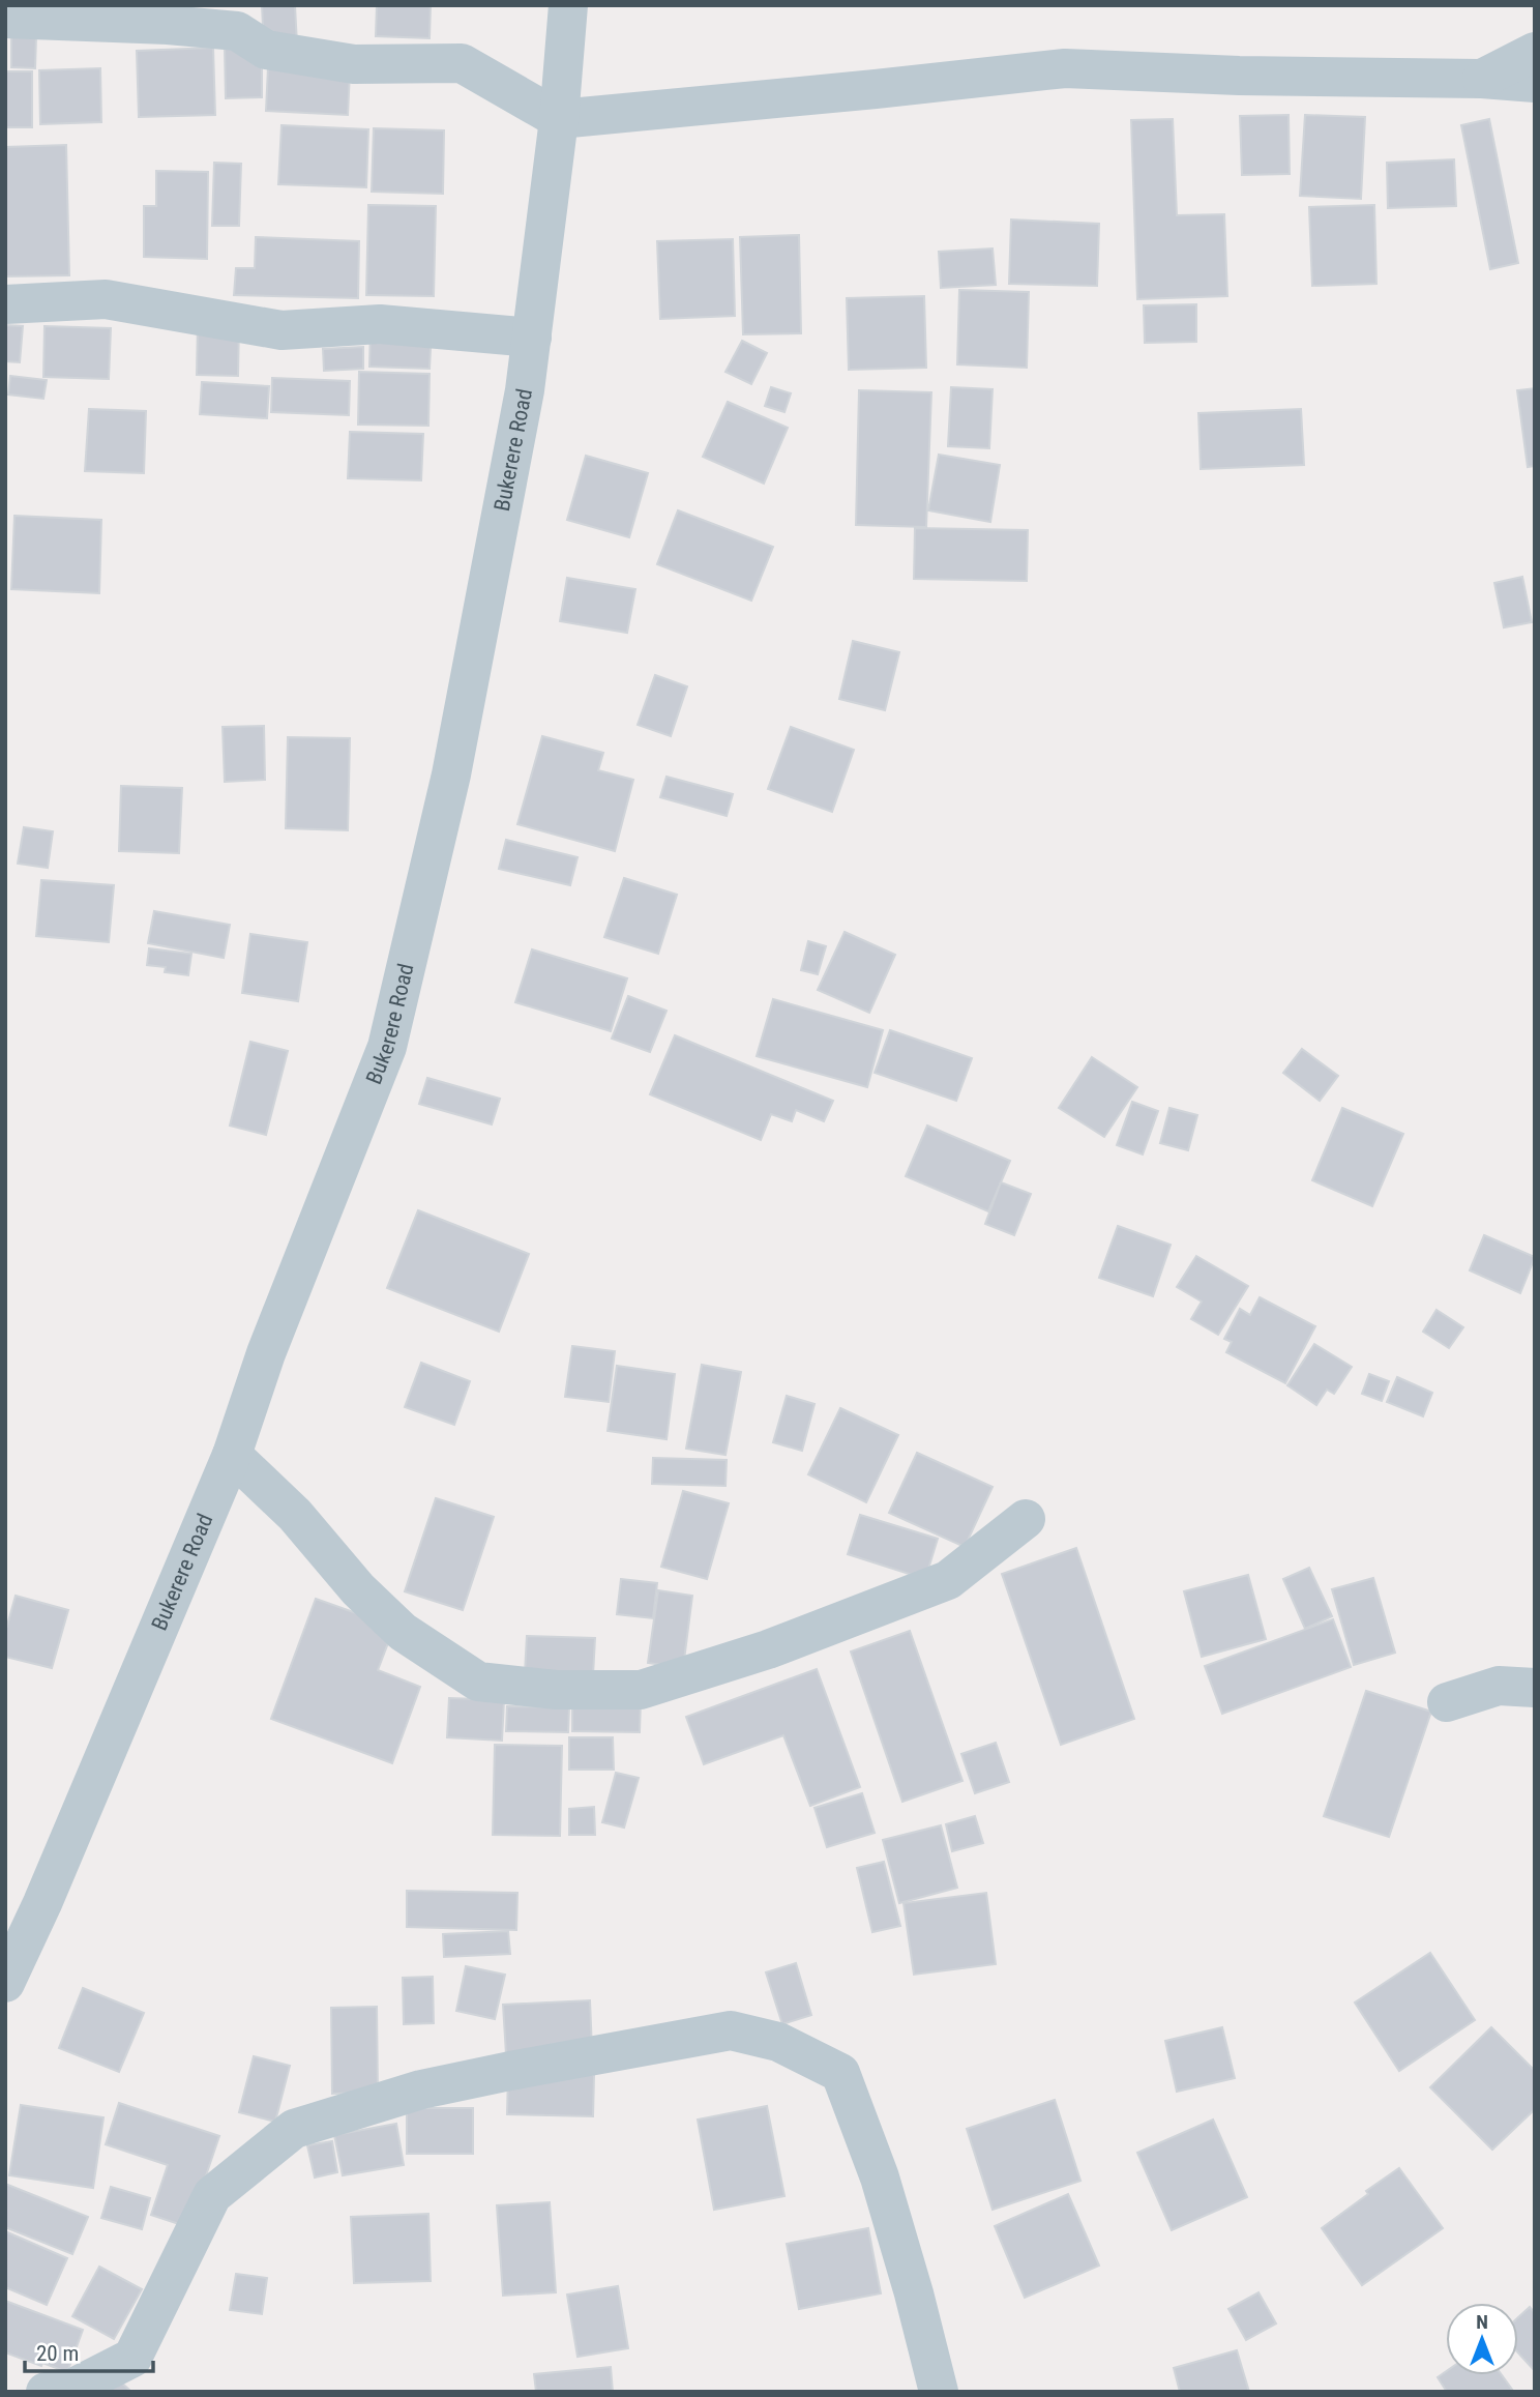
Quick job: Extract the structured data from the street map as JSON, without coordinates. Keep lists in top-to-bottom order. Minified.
{"streets":{"street":["Bukerere Road"]},"scale_bar":"20 m","north":"top"}
